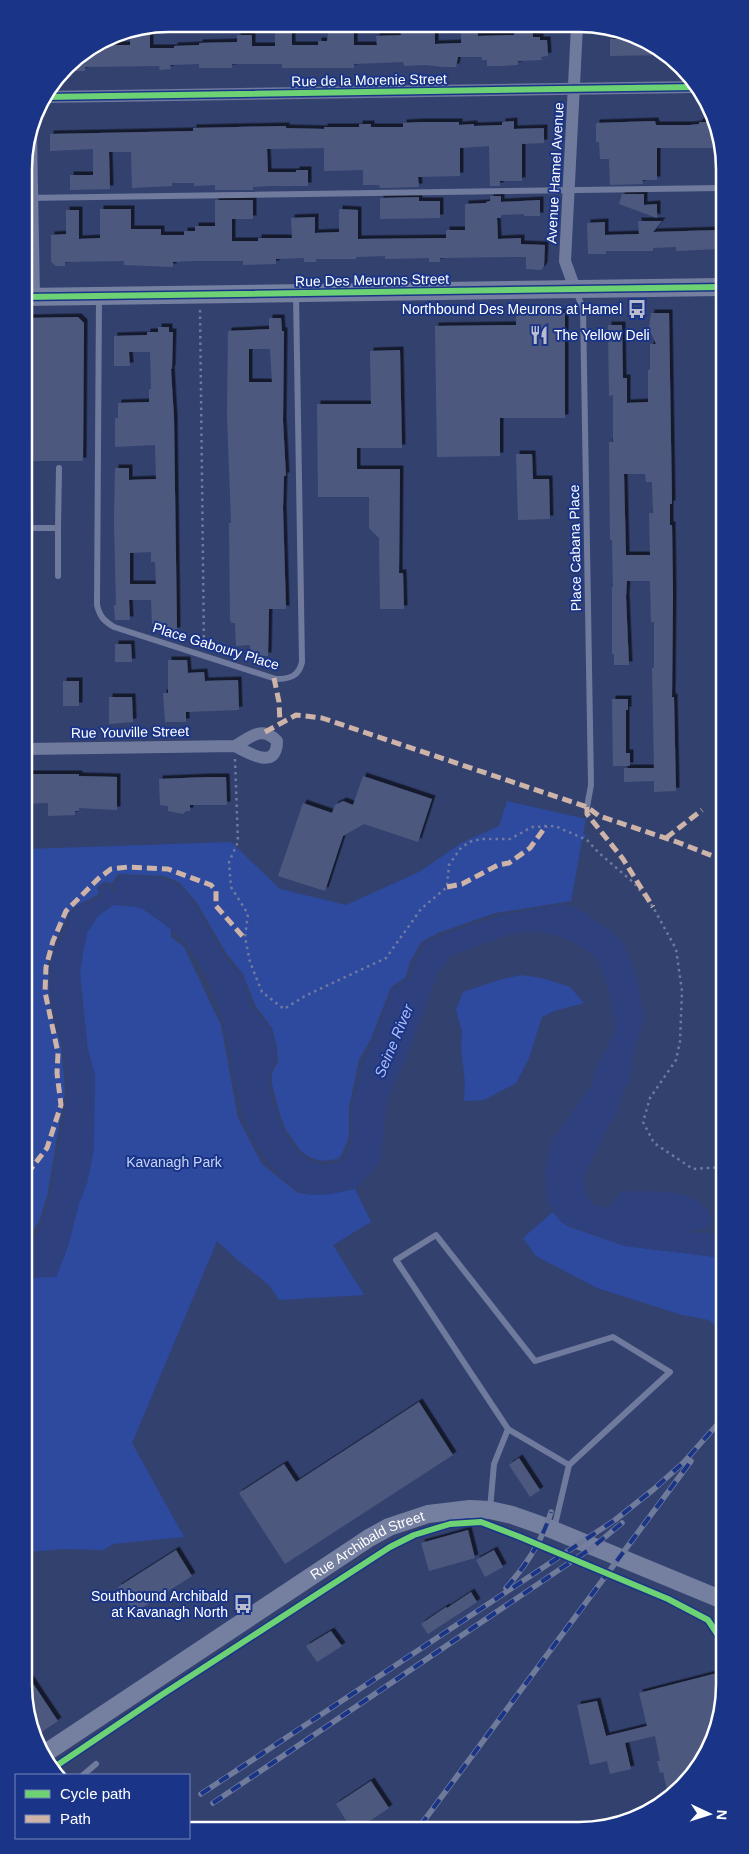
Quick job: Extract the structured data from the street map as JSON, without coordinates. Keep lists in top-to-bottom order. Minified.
{"streets":{"main road":["Rue Des Meurons Street","Rue Archibald Street"],"street":["Rue de la Morenie Street","Avenue Hamel Avenue","Rue Youville Street"],"lane":["Place Cabana Place","Place Gaboury Place"]},"crossings":[["Rue de la Morenie Street","Avenue Hamel Avenue"],["Avenue Hamel Avenue","Rue Des Meurons Street"],["Avenue Hamel Avenue","Place Cabana Place"],["Rue Des Meurons Street","Place Cabana Place"],["Rue Des Meurons Street","Place Gaboury Place"]],"water":["Seine River"],"parks":["Kavanagh Park"],"places":{"bus stop":["Northbound Des Meurons at Hamel","Southbound Archibald at Kavanagh North"],"restaurant":["The Yellow Deli"]},"legend":["Cycle path","Path"],"north":"right"}
